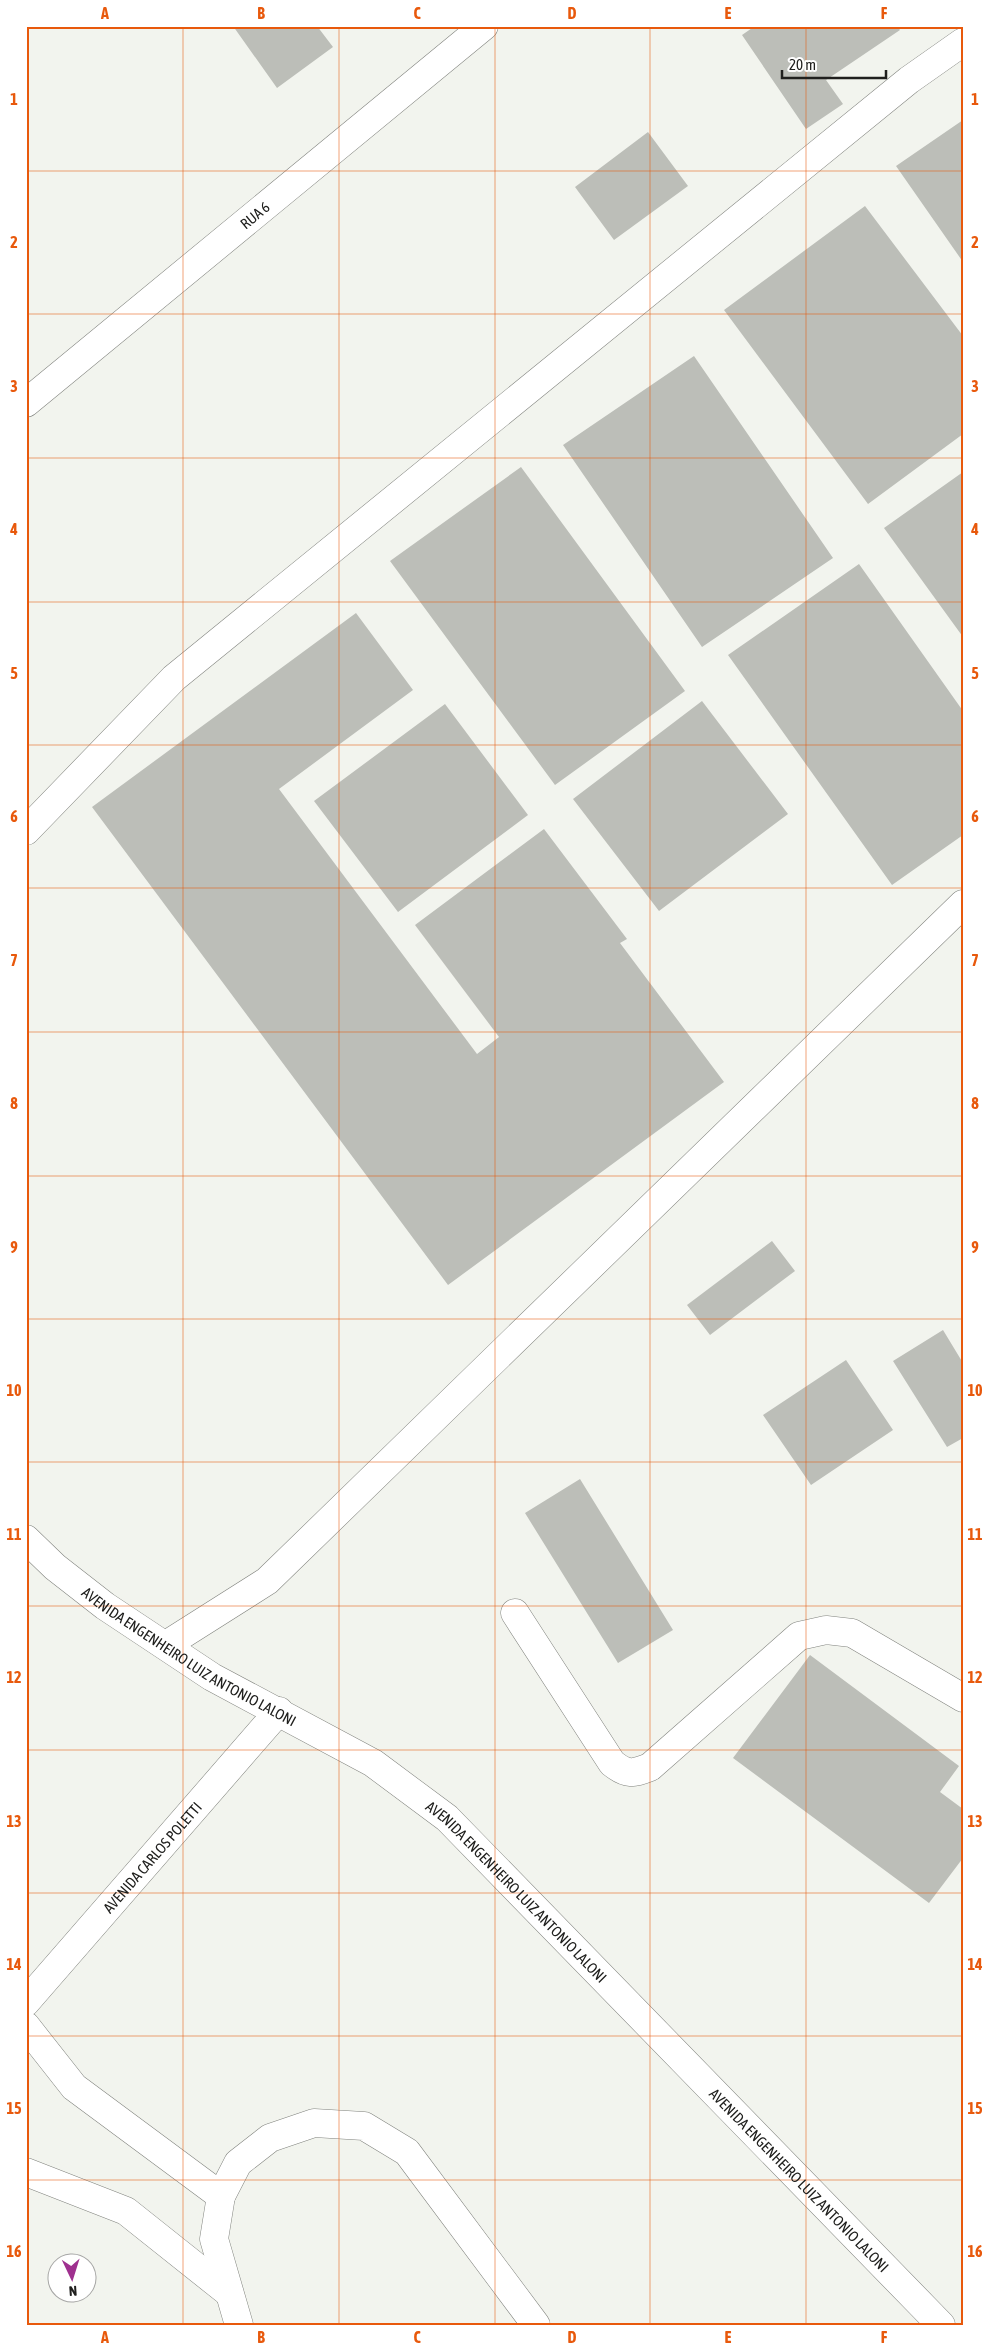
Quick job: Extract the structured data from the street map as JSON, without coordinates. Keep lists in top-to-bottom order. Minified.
{"streets":{"street":["RUA 6","AVENIDA ENGENHEIRO LUIZ ANTONIO LALONI","AVENIDA CARLOS POLETTI"]},"crossings":[["AVENIDA ENGENHEIRO LUIZ ANTONIO LALONI","AVENIDA CARLOS POLETTI"]],"scale_bar":"20 m","north":"bottom","grid":{"columns":["A","B","C","D","E","F"],"rows":["1","2","3","4","5","6","7","8","9","10","11","12","13","14","15","16"]}}
